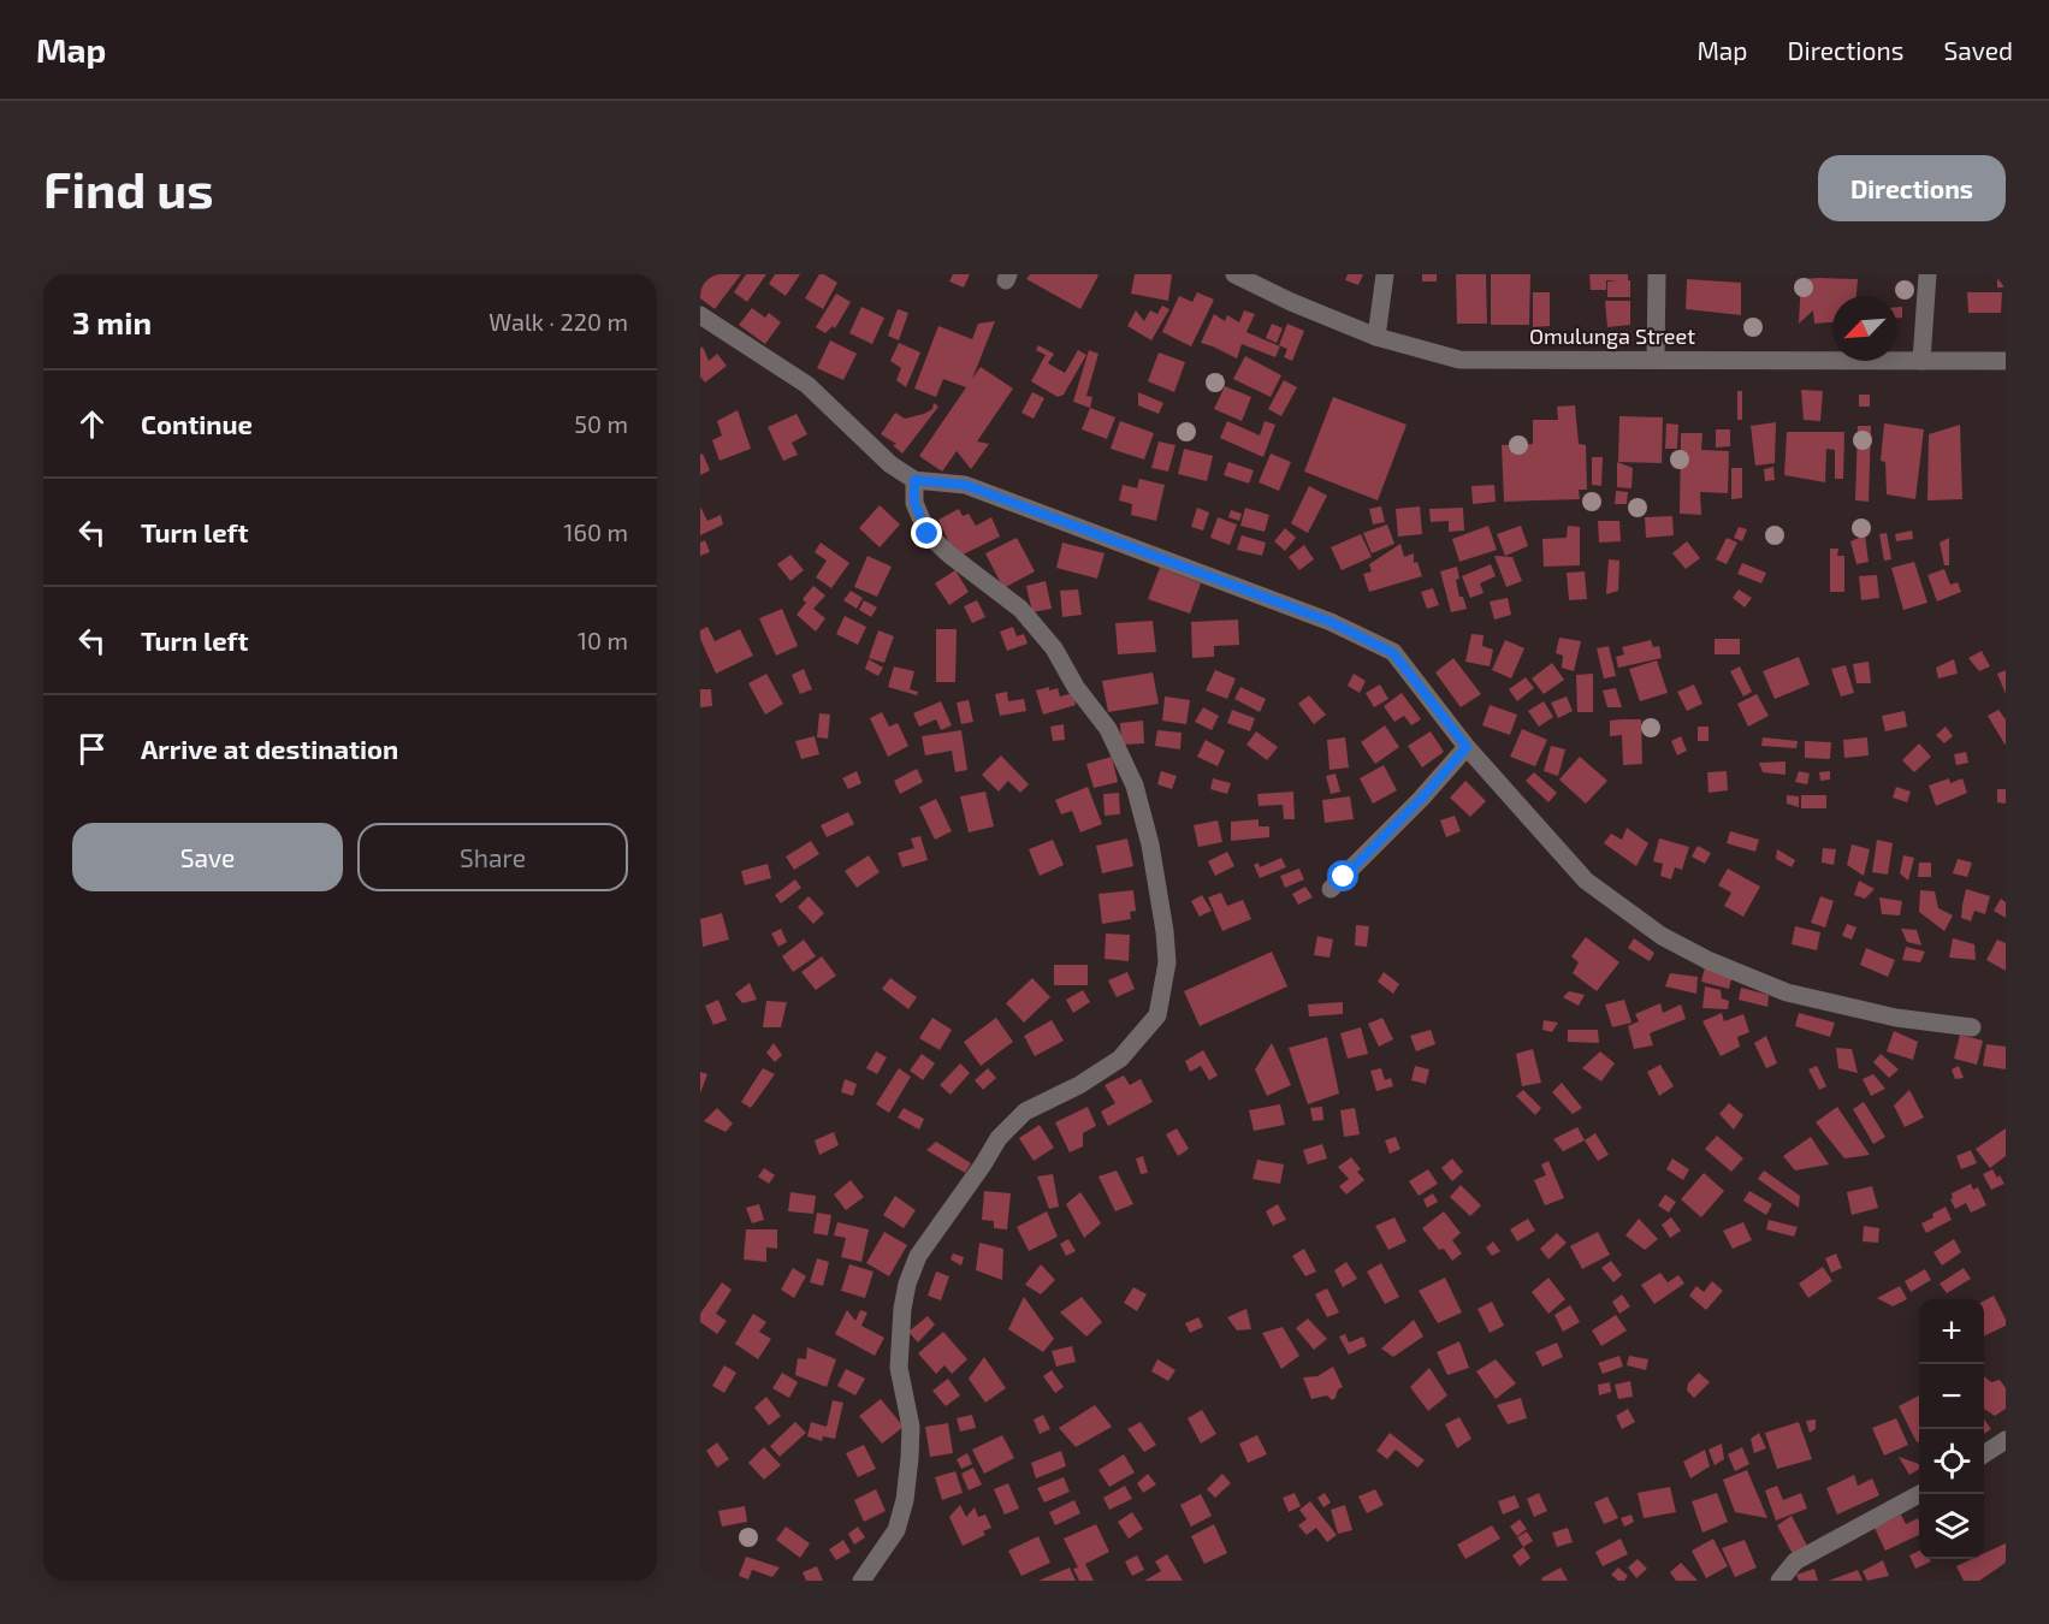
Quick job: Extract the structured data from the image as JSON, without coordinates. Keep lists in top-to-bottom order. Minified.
{"streets":{"street":["Omulunga Street"]},"north":"bottom left","page":{"header":"Map","nav":["Map","Directions","Saved"],"buttons":["Directions",["Save","Share"]],"title":"Find us","heading":["3 min","Walk · 220 m"],"list":[["Continue","50 m"],["Turn left","160 m"],["Turn left","10 m"],"Arrive at destination"],"map_buttons":["+","−"]}}
